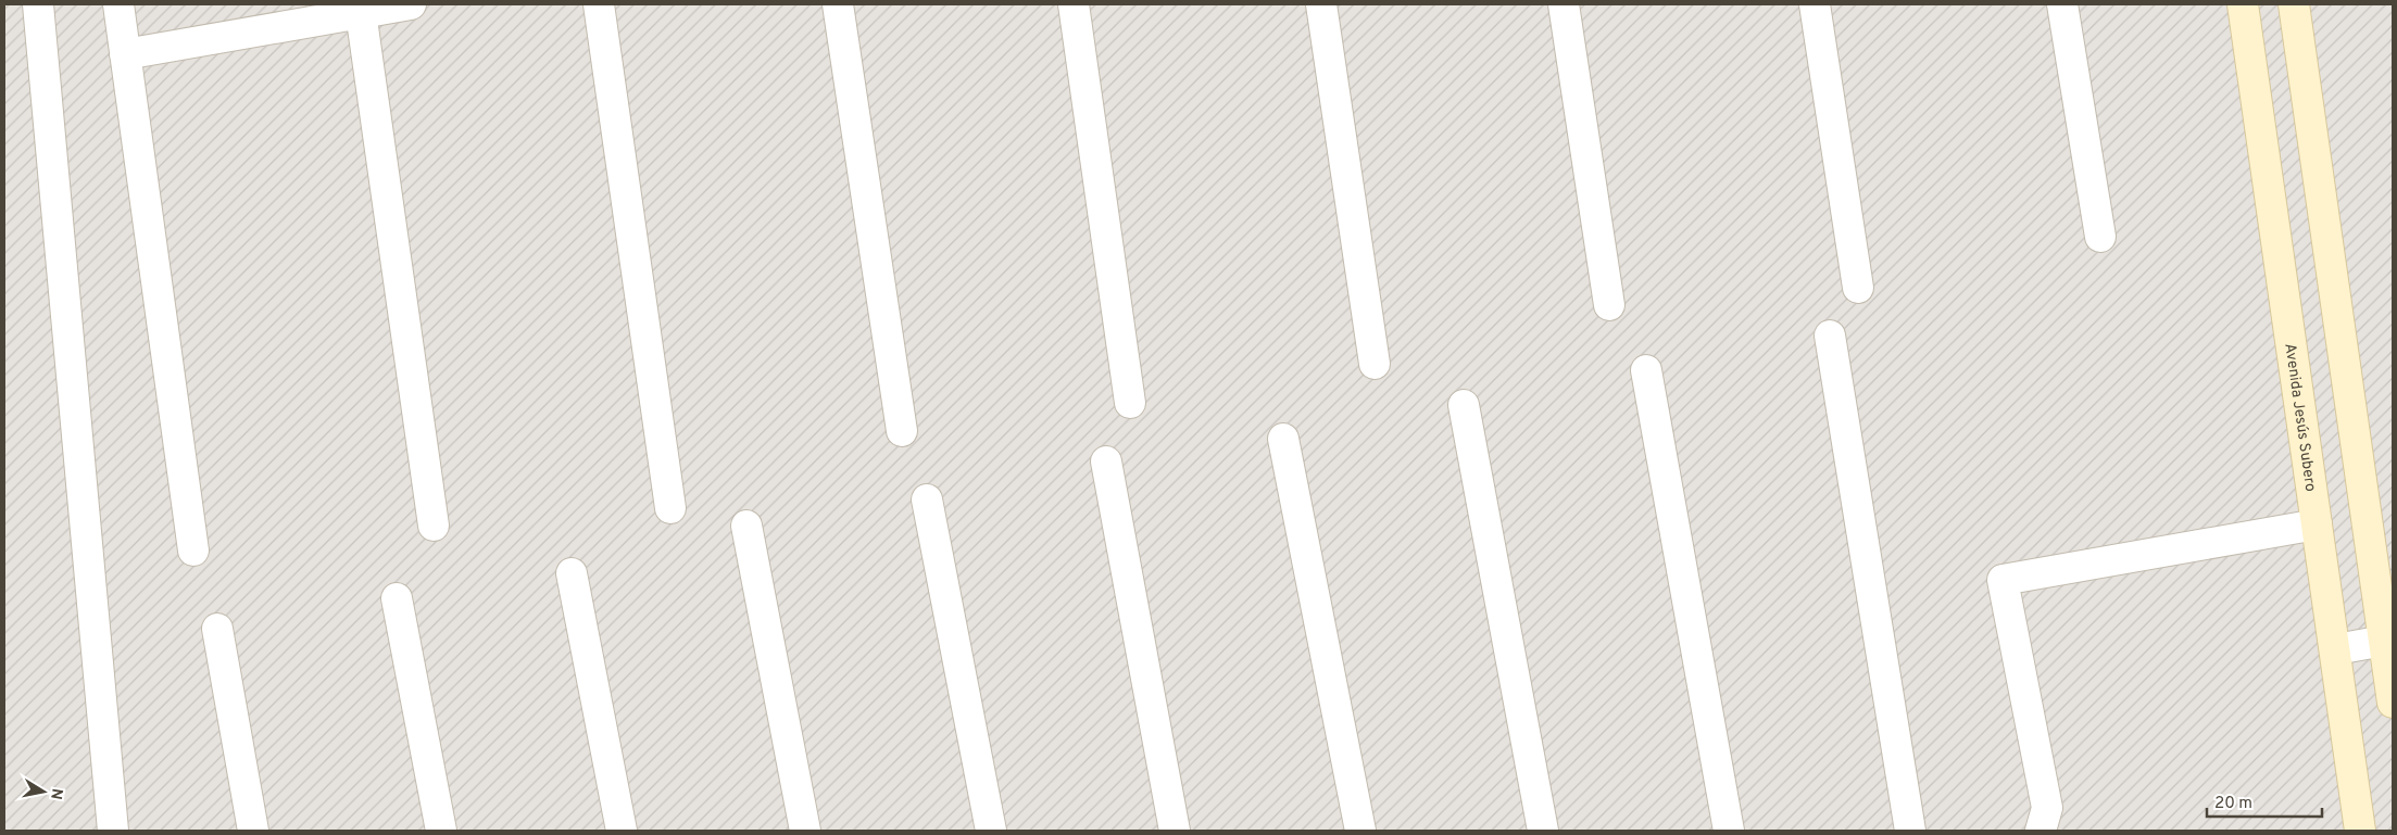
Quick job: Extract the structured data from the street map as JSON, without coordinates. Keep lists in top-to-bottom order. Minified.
{"streets":{"main road":["Avenida Jesús Subero"]},"scale_bar":"20 m","north":"right"}
